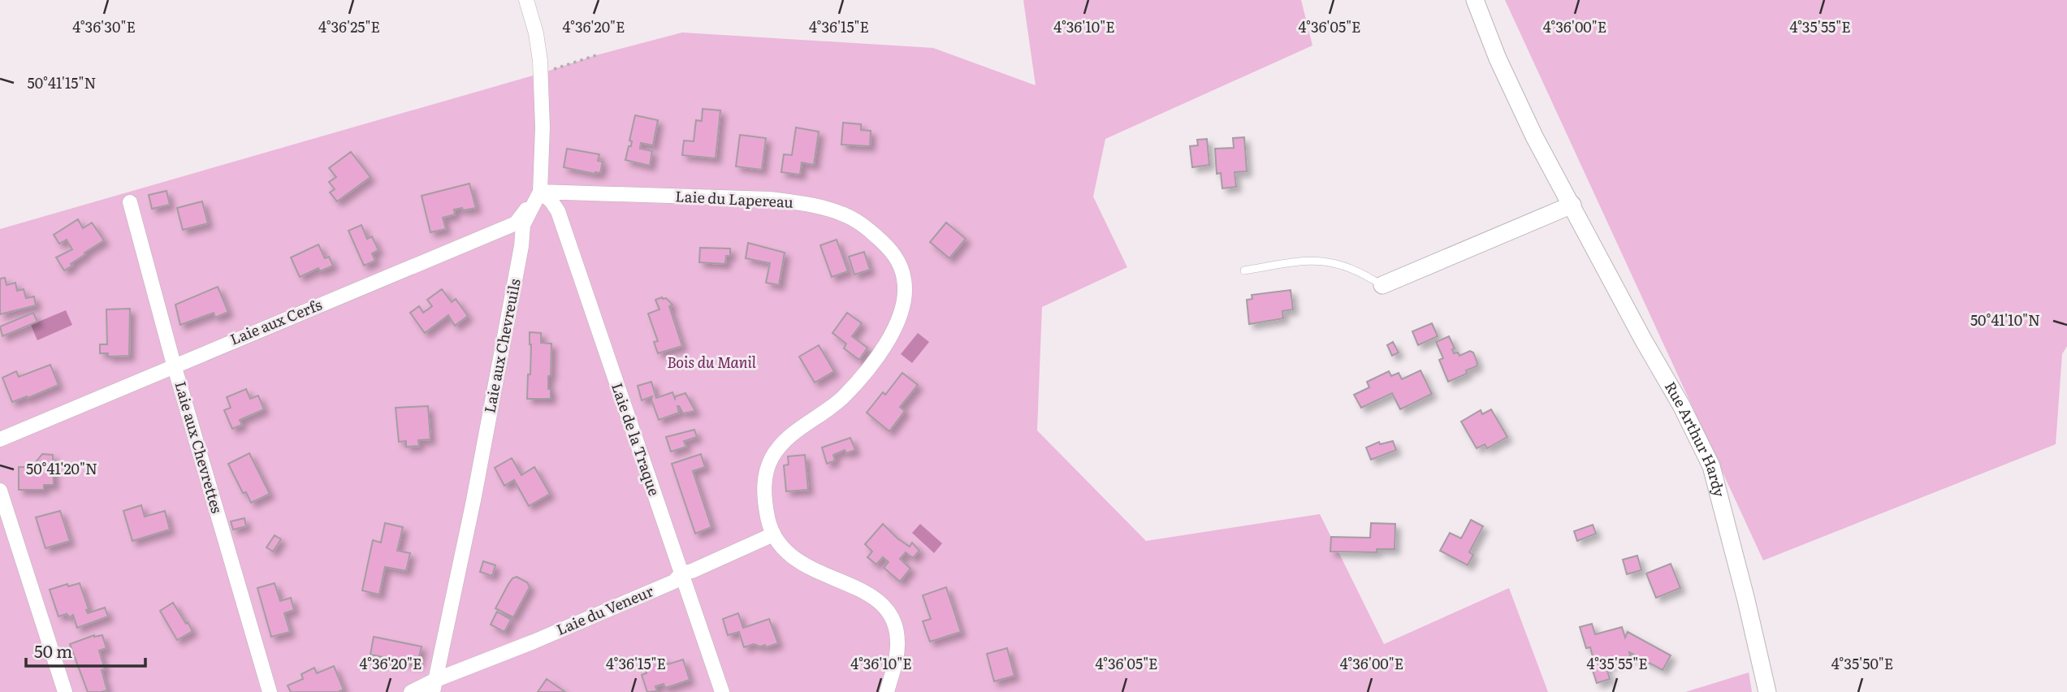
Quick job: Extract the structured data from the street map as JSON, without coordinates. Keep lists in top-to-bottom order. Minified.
{"streets":{"street":["Laie du Lapereau","Laie aux Cerfs","Laie aux Chevreuils","Laie de la Traque","Rue Arthur Hardy","Laie aux Chevrettes","Laie du Veneur"]},"crossings":[["Laie du Lapereau","Laie aux Cerfs"],["Laie du Lapereau","Laie aux Chevreuils"],["Laie du Lapereau","Laie de la Traque"],["Laie du Lapereau","Laie du Veneur"],["Laie aux Cerfs","Laie aux Chevreuils"],["Laie aux Cerfs","Laie de la Traque"],["Laie aux Cerfs","Laie aux Chevrettes"],["Laie aux Chevreuils","Laie de la Traque"],["Laie aux Chevreuils","Laie du Veneur"],["Laie de la Traque","Laie du Veneur"]],"parks":["Bois du Manil"],"scale_bar":"50 m","coordinates":["4°36'30\"E","4°36'25\"E","4°36'20\"E","4°36'15\"E","4°36'10\"E","4°36'05\"E","4°36'00\"E","4°35'55\"E","50°41'15\"N","50°41'10\"N","50°41'20\"N","4°35'50\"E"]}
